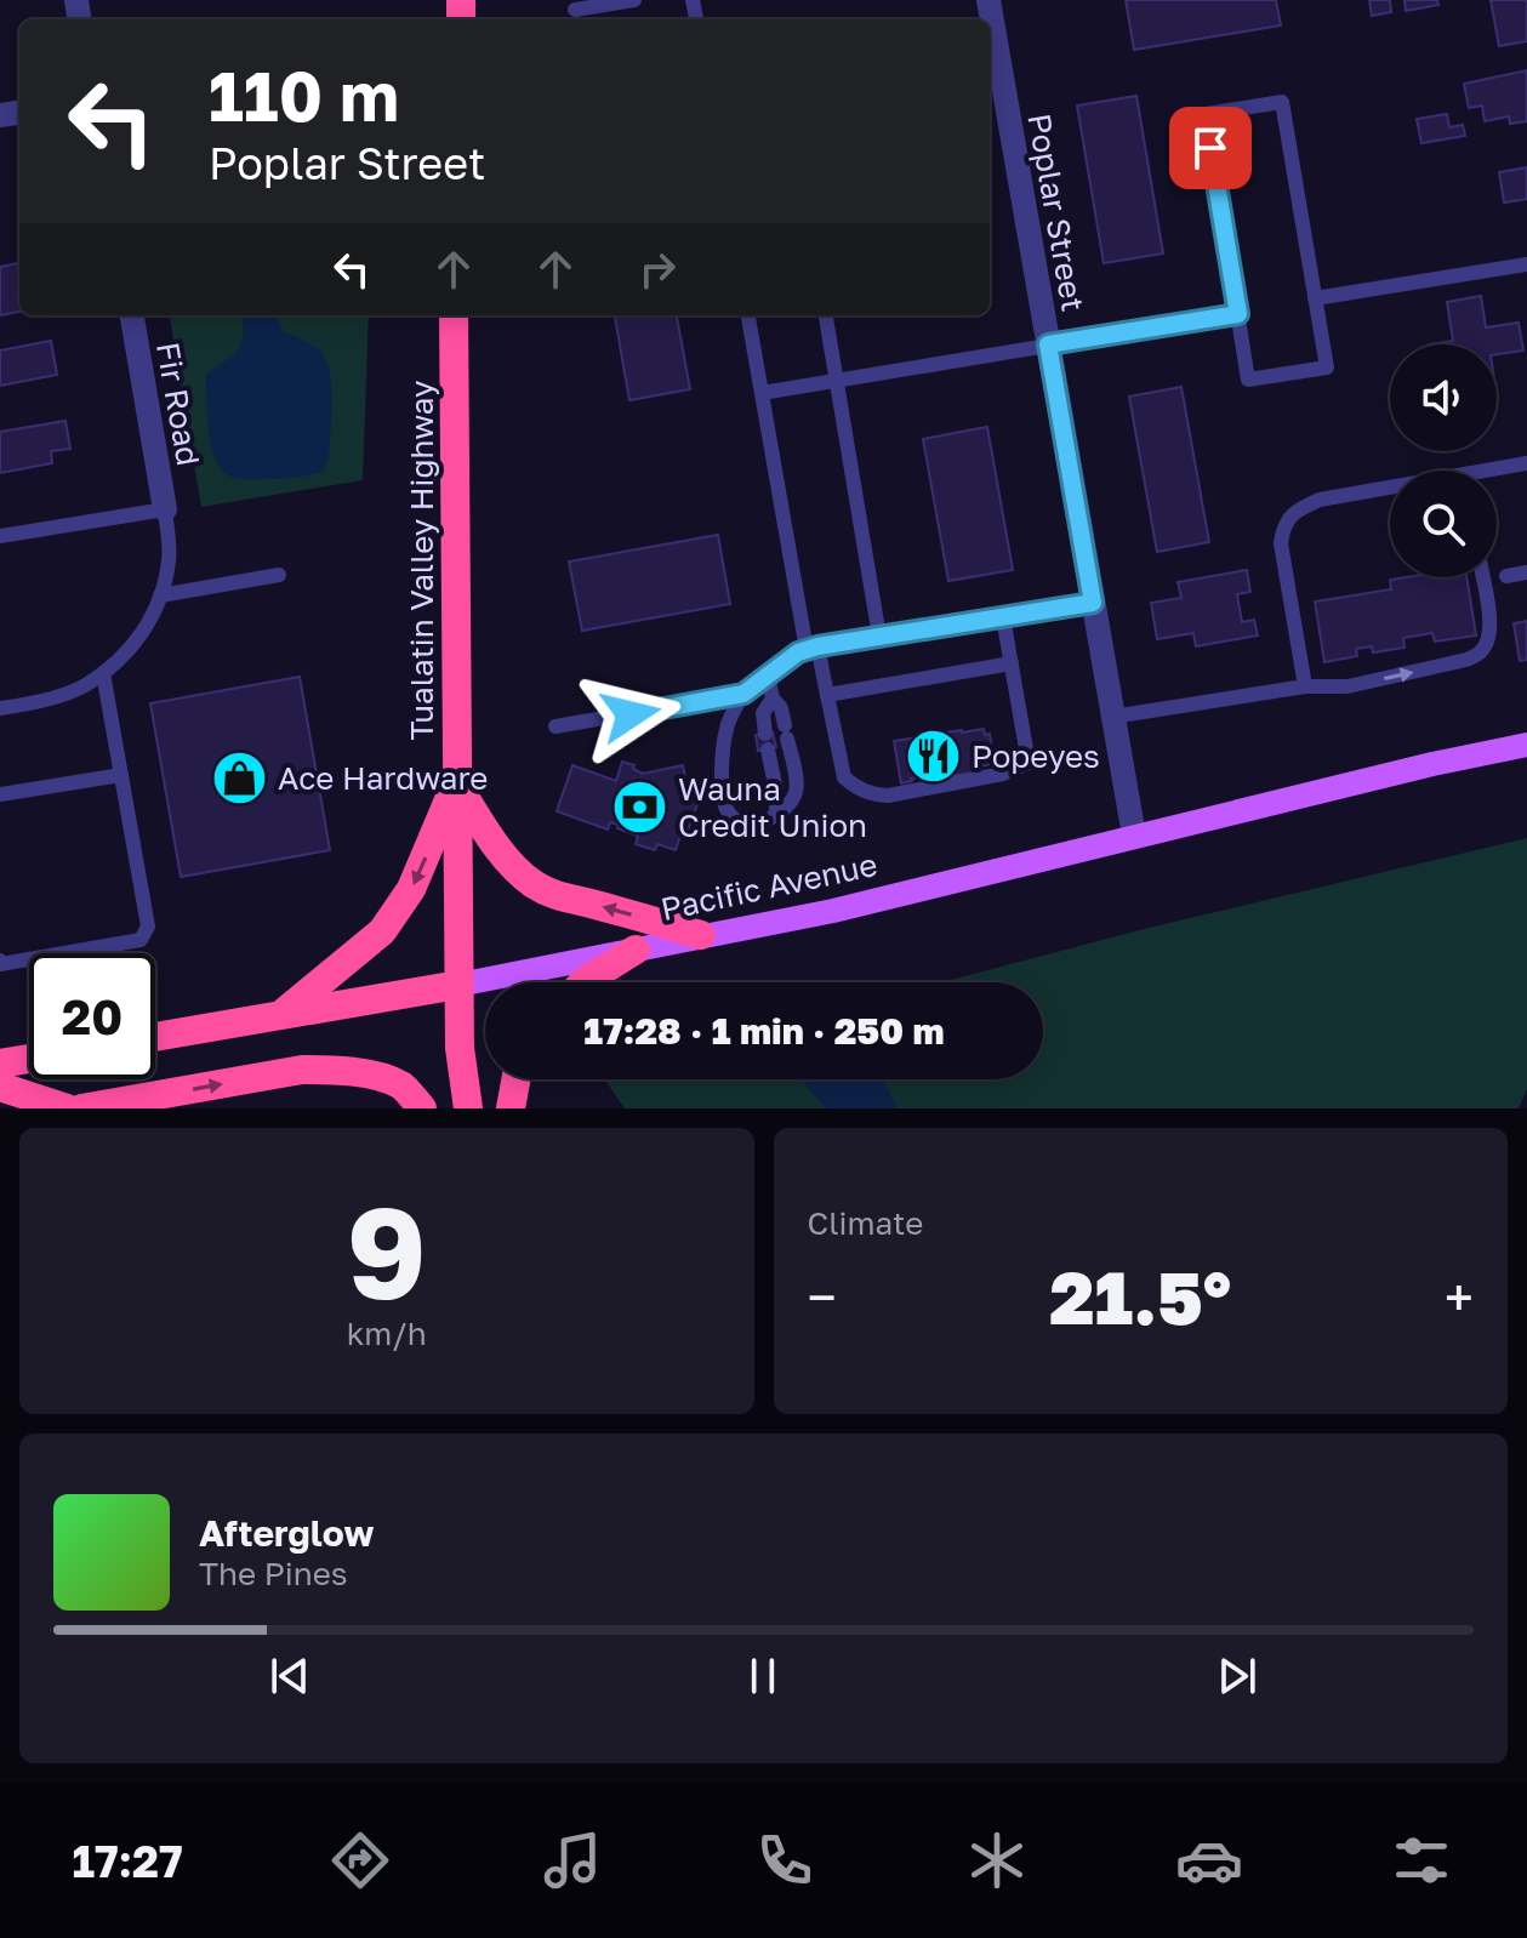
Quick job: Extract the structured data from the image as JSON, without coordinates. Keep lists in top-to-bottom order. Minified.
{"streets":{"highway":["Tualatin Valley Highway","Pacific Avenue"],"street":["Poplar Street","Fir Road"]},"crossings":[["Poplar Street","Pacific Avenue"],["Tualatin Valley Highway","Pacific Avenue"]],"places":{"restaurant":["Popeyes"],"shop":["Ace Hardware"],"bank":["Wauna Credit Union"]},"page":{"turn":["110 m","Poplar Street"],"limit":"20","trip":"17:28 · 1 min · 250 m","tile":[["9","km/h"],"Climate"],"heat":["−","21.5°","+"],"song":["Afterglow","The Pines"],"tabs":"17:27"}}
